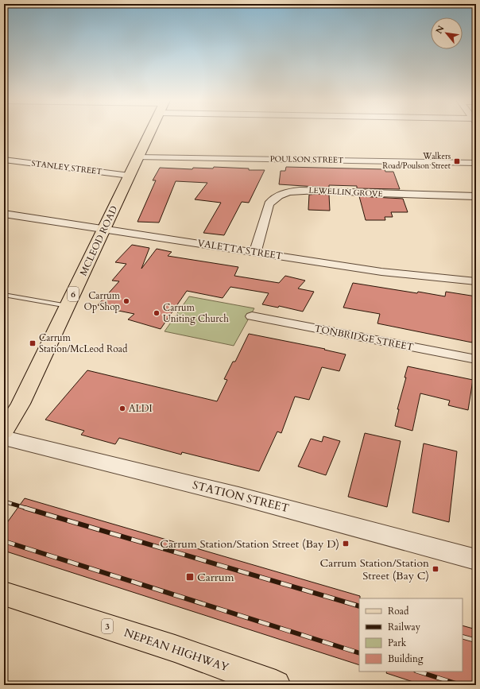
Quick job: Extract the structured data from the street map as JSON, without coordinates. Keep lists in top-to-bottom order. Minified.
{"streets":{"main road":["MCLEOD ROAD","6","3","NEPEAN HIGHWAY"],"street":["POULSON STREET","STANLEY STREET","LEWELLIN GROVE","VALETTA STREET","TONBRIDGE STREET","STATION STREET"]},"crossings":[["POULSON STREET","MCLEOD ROAD"],["STANLEY STREET","MCLEOD ROAD"],["LEWELLIN GROVE","VALETTA STREET"],["MCLEOD ROAD","VALETTA STREET"]],"places":{"transit":["Walkers Road/Poulson Street","Carrum Station/McLeod Road","Carrum Station/Station Street (Bay D)","Carrum Station/Station Street (Bay C)","Carrum"],"other":["Carrum Op Shop","Carrum Uniting Church","ALDI"]},"legend":["Road","Railway","Park","Building"],"north":"top left"}
